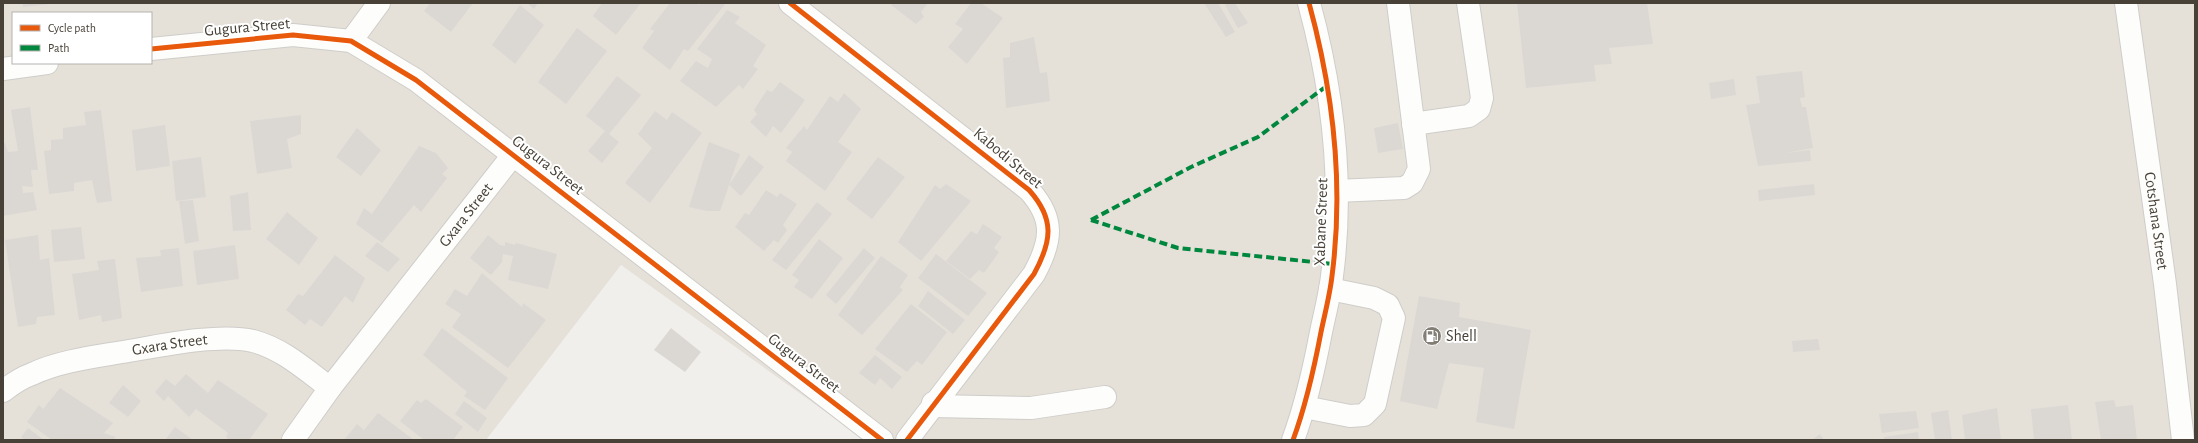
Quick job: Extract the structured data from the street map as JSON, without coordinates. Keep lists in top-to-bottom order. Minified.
{"streets":{"street":["Gugura Street","Kabodi Street","Gxara Street","Cotshana Street","Xabane Street"]},"crossings":[["Gugura Street","Gxara Street"]],"places":{"fuel station":["Shell"]},"legend":["Cycle path","Path"]}
